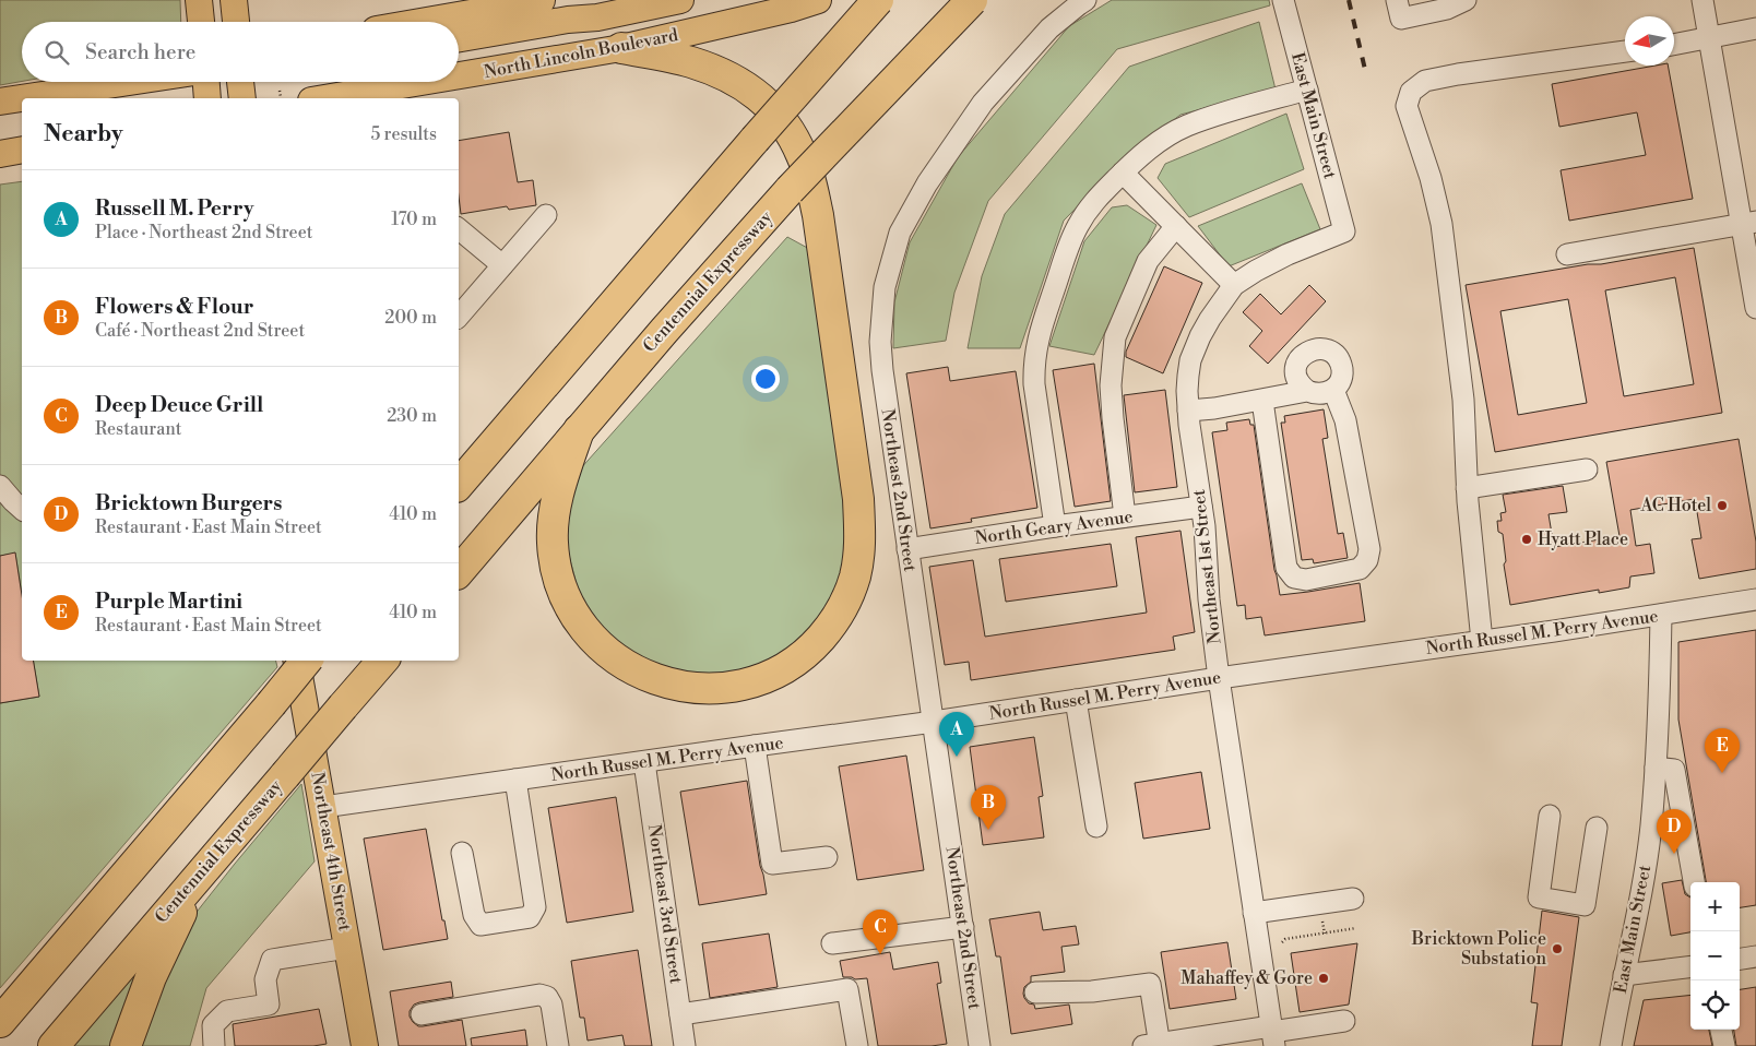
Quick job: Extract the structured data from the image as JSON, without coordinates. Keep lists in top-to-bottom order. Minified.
{"streets":{"highway":["Centennial Expressway"],"main road":["North Lincoln Boulevard","Northeast 4th Street"],"street":["East Main Street","Northeast 2nd Street","North Geary Avenue","Northeast 1st Street","North Russel M. Perry Avenue","Northeast 3rd Street"]},"crossings":[["East Main Street","Northeast 1st Street"],["East Main Street","North Russel M. Perry Avenue"],["Northeast 2nd Street","North Geary Avenue"],["Northeast 2nd Street","North Russel M. Perry Avenue"],["North Geary Avenue","Northeast 1st Street"],["Northeast 1st Street","North Russel M. Perry Avenue"],["North Russel M. Perry Avenue","Northeast 4th Street"],["North Russel M. Perry Avenue","Northeast 3rd Street"]],"places":["AC Hotel","Hyatt Place","Bricktown Police Substation","Mahaffey & Gore"],"north":"left","page":{"search":"Search here","heading":["Nearby","5 results"],"list":[{"mark":"A","name":"Russell M. Perry","note":"Place · Northeast 2nd Street","value":"170 m"},{"mark":"B","name":"Flowers & Flour","note":"Café · Northeast 2nd Street","value":"200 m"},{"mark":"C","name":"Deep Deuce Grill","note":"Restaurant","value":"230 m"},{"mark":"D","name":"Bricktown Burgers","note":"Restaurant · East Main Street","value":"410 m"},{"mark":"E","name":"Purple Martini","note":"Restaurant · East Main Street","value":"410 m"}],"pins":["A","E","B","D","C"],"map_buttons":["+","−"]}}
